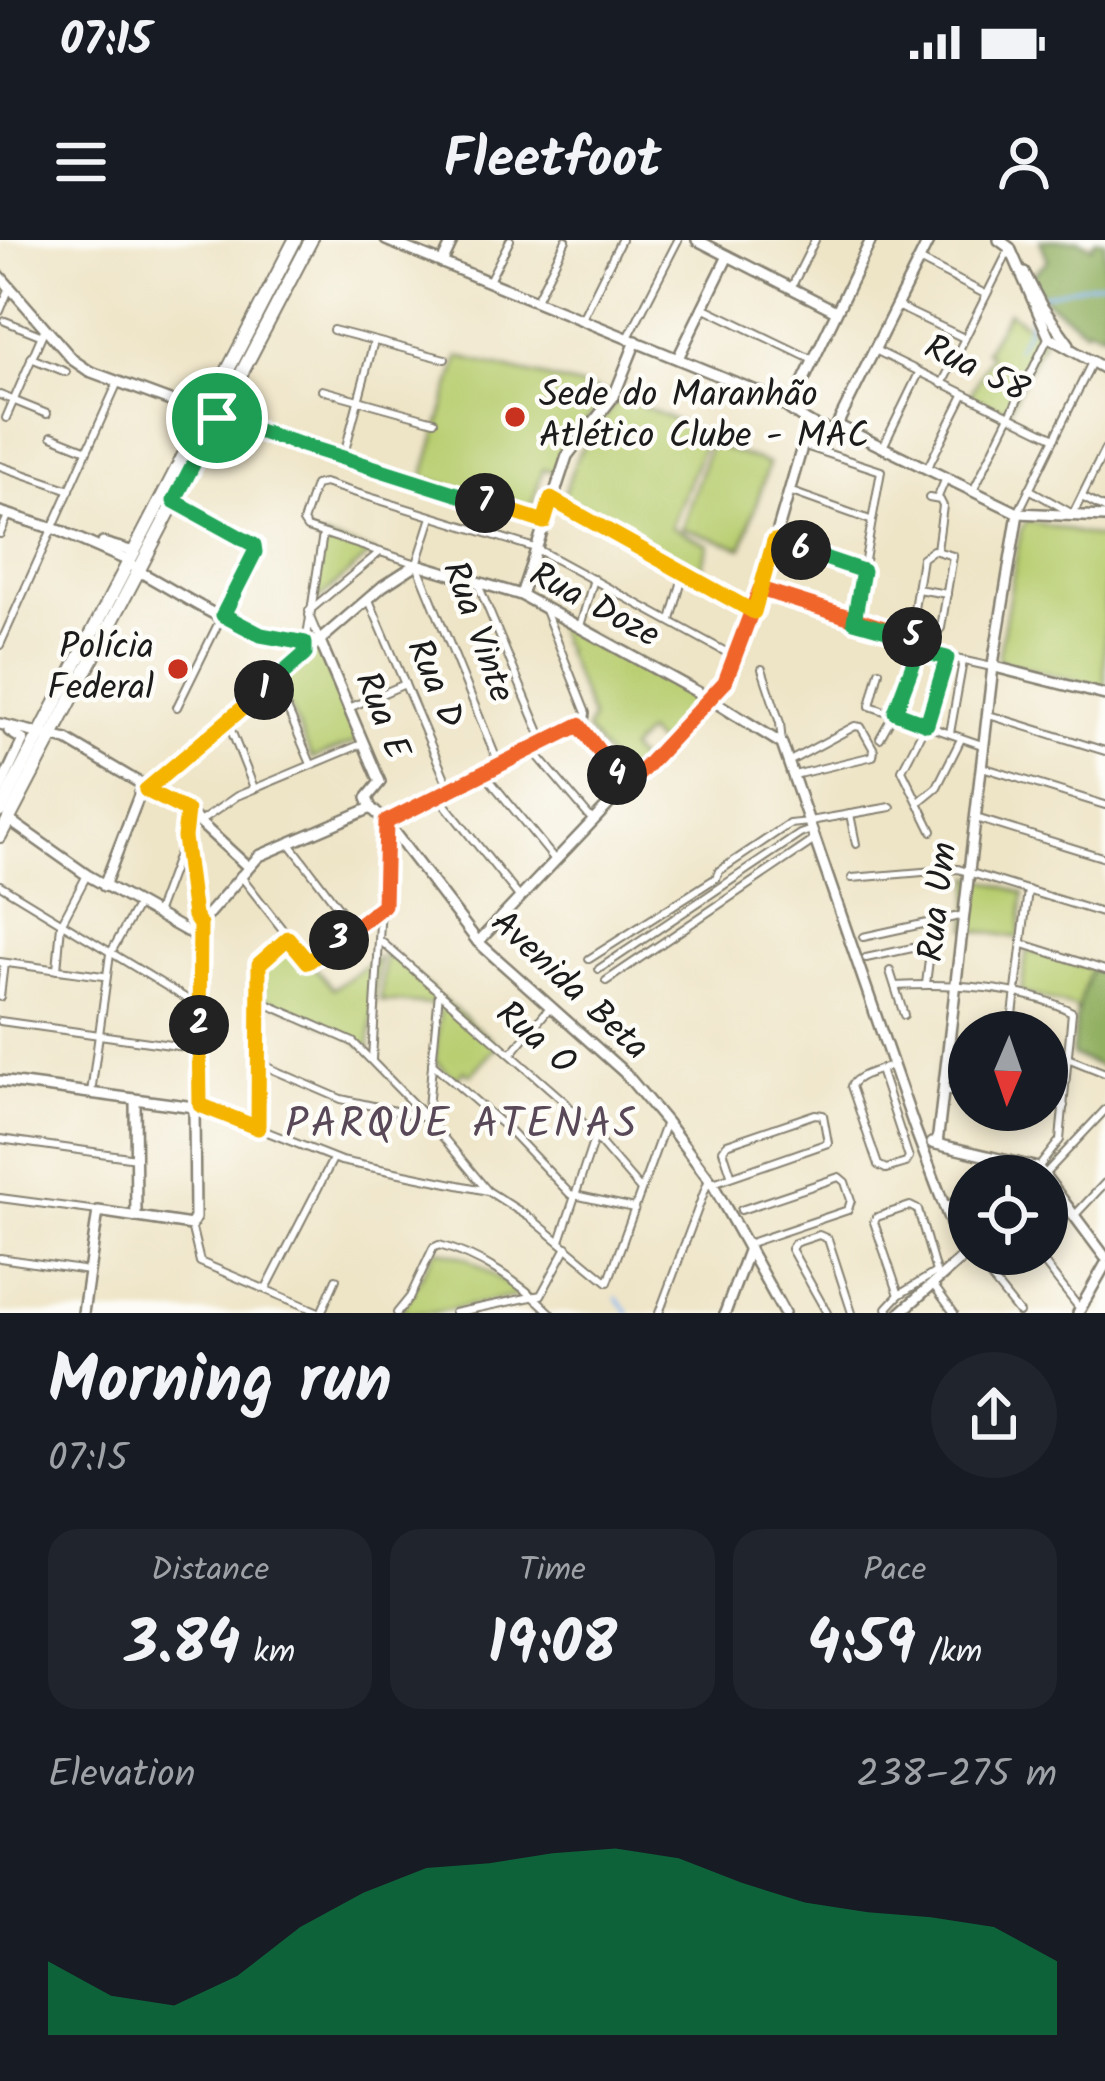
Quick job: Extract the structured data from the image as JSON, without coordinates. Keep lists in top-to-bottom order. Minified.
{"streets":{"street":["Rua 58","Rua Doze","Rua Vinte","Rua D","Rua E","Rua Um","Avenida Beta","Rua O"]},"crossings":[["Rua Doze","Rua Vinte"],["Rua E","Avenida Beta"]],"districts":["PARQUE ATENAS"],"places":["Sede do Maranhão Atlético Clube - MAC","Polícia Federal"],"north":"bottom","page":{"status":"07:15","header":"Fleetfoot","pins":["7","6","5","1","4","3","2"],"heading":["Morning run","07:15"],"stats":[["Distance","3.84 km"],["Time","19:08"],["Pace","4:59 /km"]],"chart":["Elevation","238–275 m"]}}
